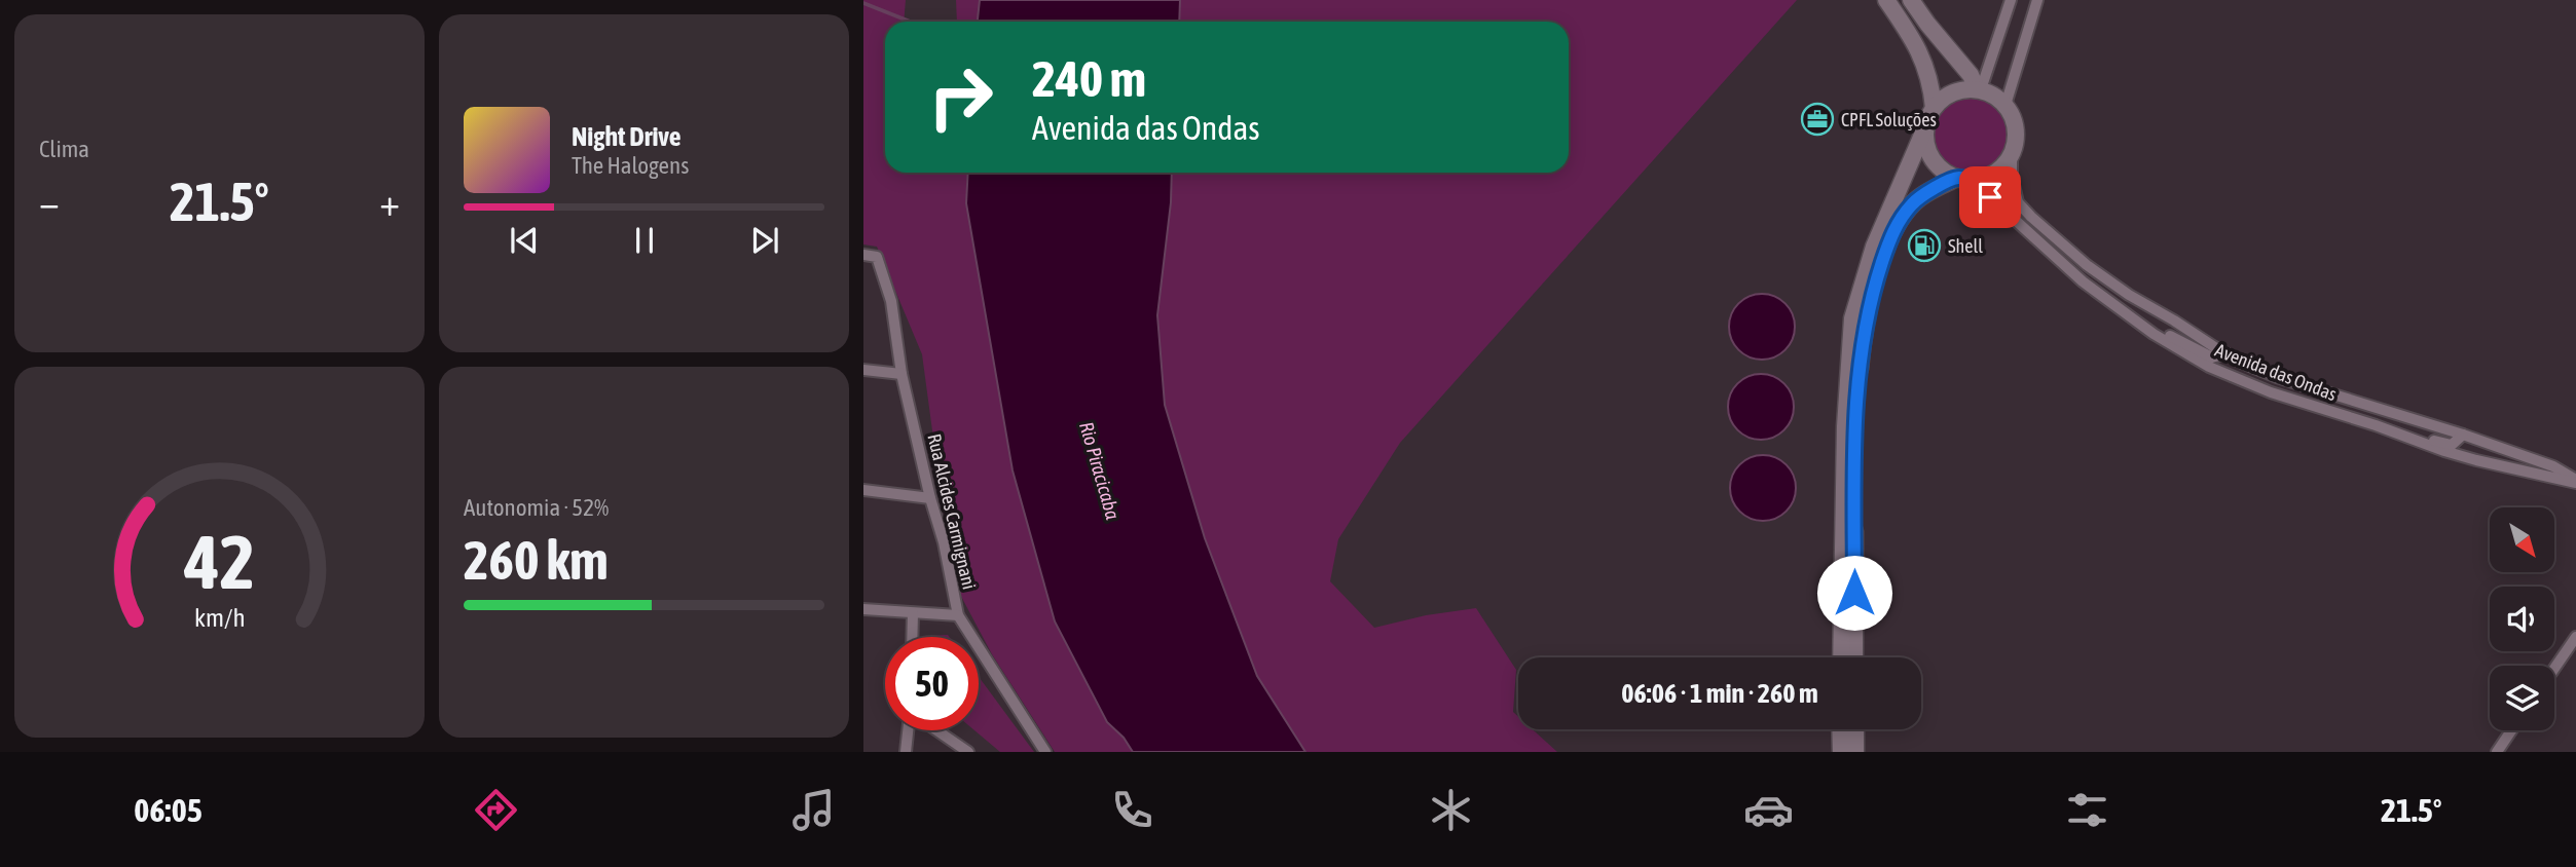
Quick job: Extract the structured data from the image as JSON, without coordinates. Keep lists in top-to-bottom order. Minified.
{"streets":{"street":["Avenida das Ondas","Rua Alcides Carmignani"]},"water":["Rio Piracicaba"],"places":{"office":["CPFL Soluções"],"fuel station":["Shell"]},"north":"bottom right","page":{"tile":["Clima",["Autonomia · 52%","260 km"]],"turn":["240 m","Avenida das Ondas"],"song":["Night Drive","The Halogens"],"heat":["−","21.5°","+"],"limit":"50","trip":"06:06 · 1 min · 260 m","tabs":["06:05","21.5°"],"gauge":["42","km/h"]}}
